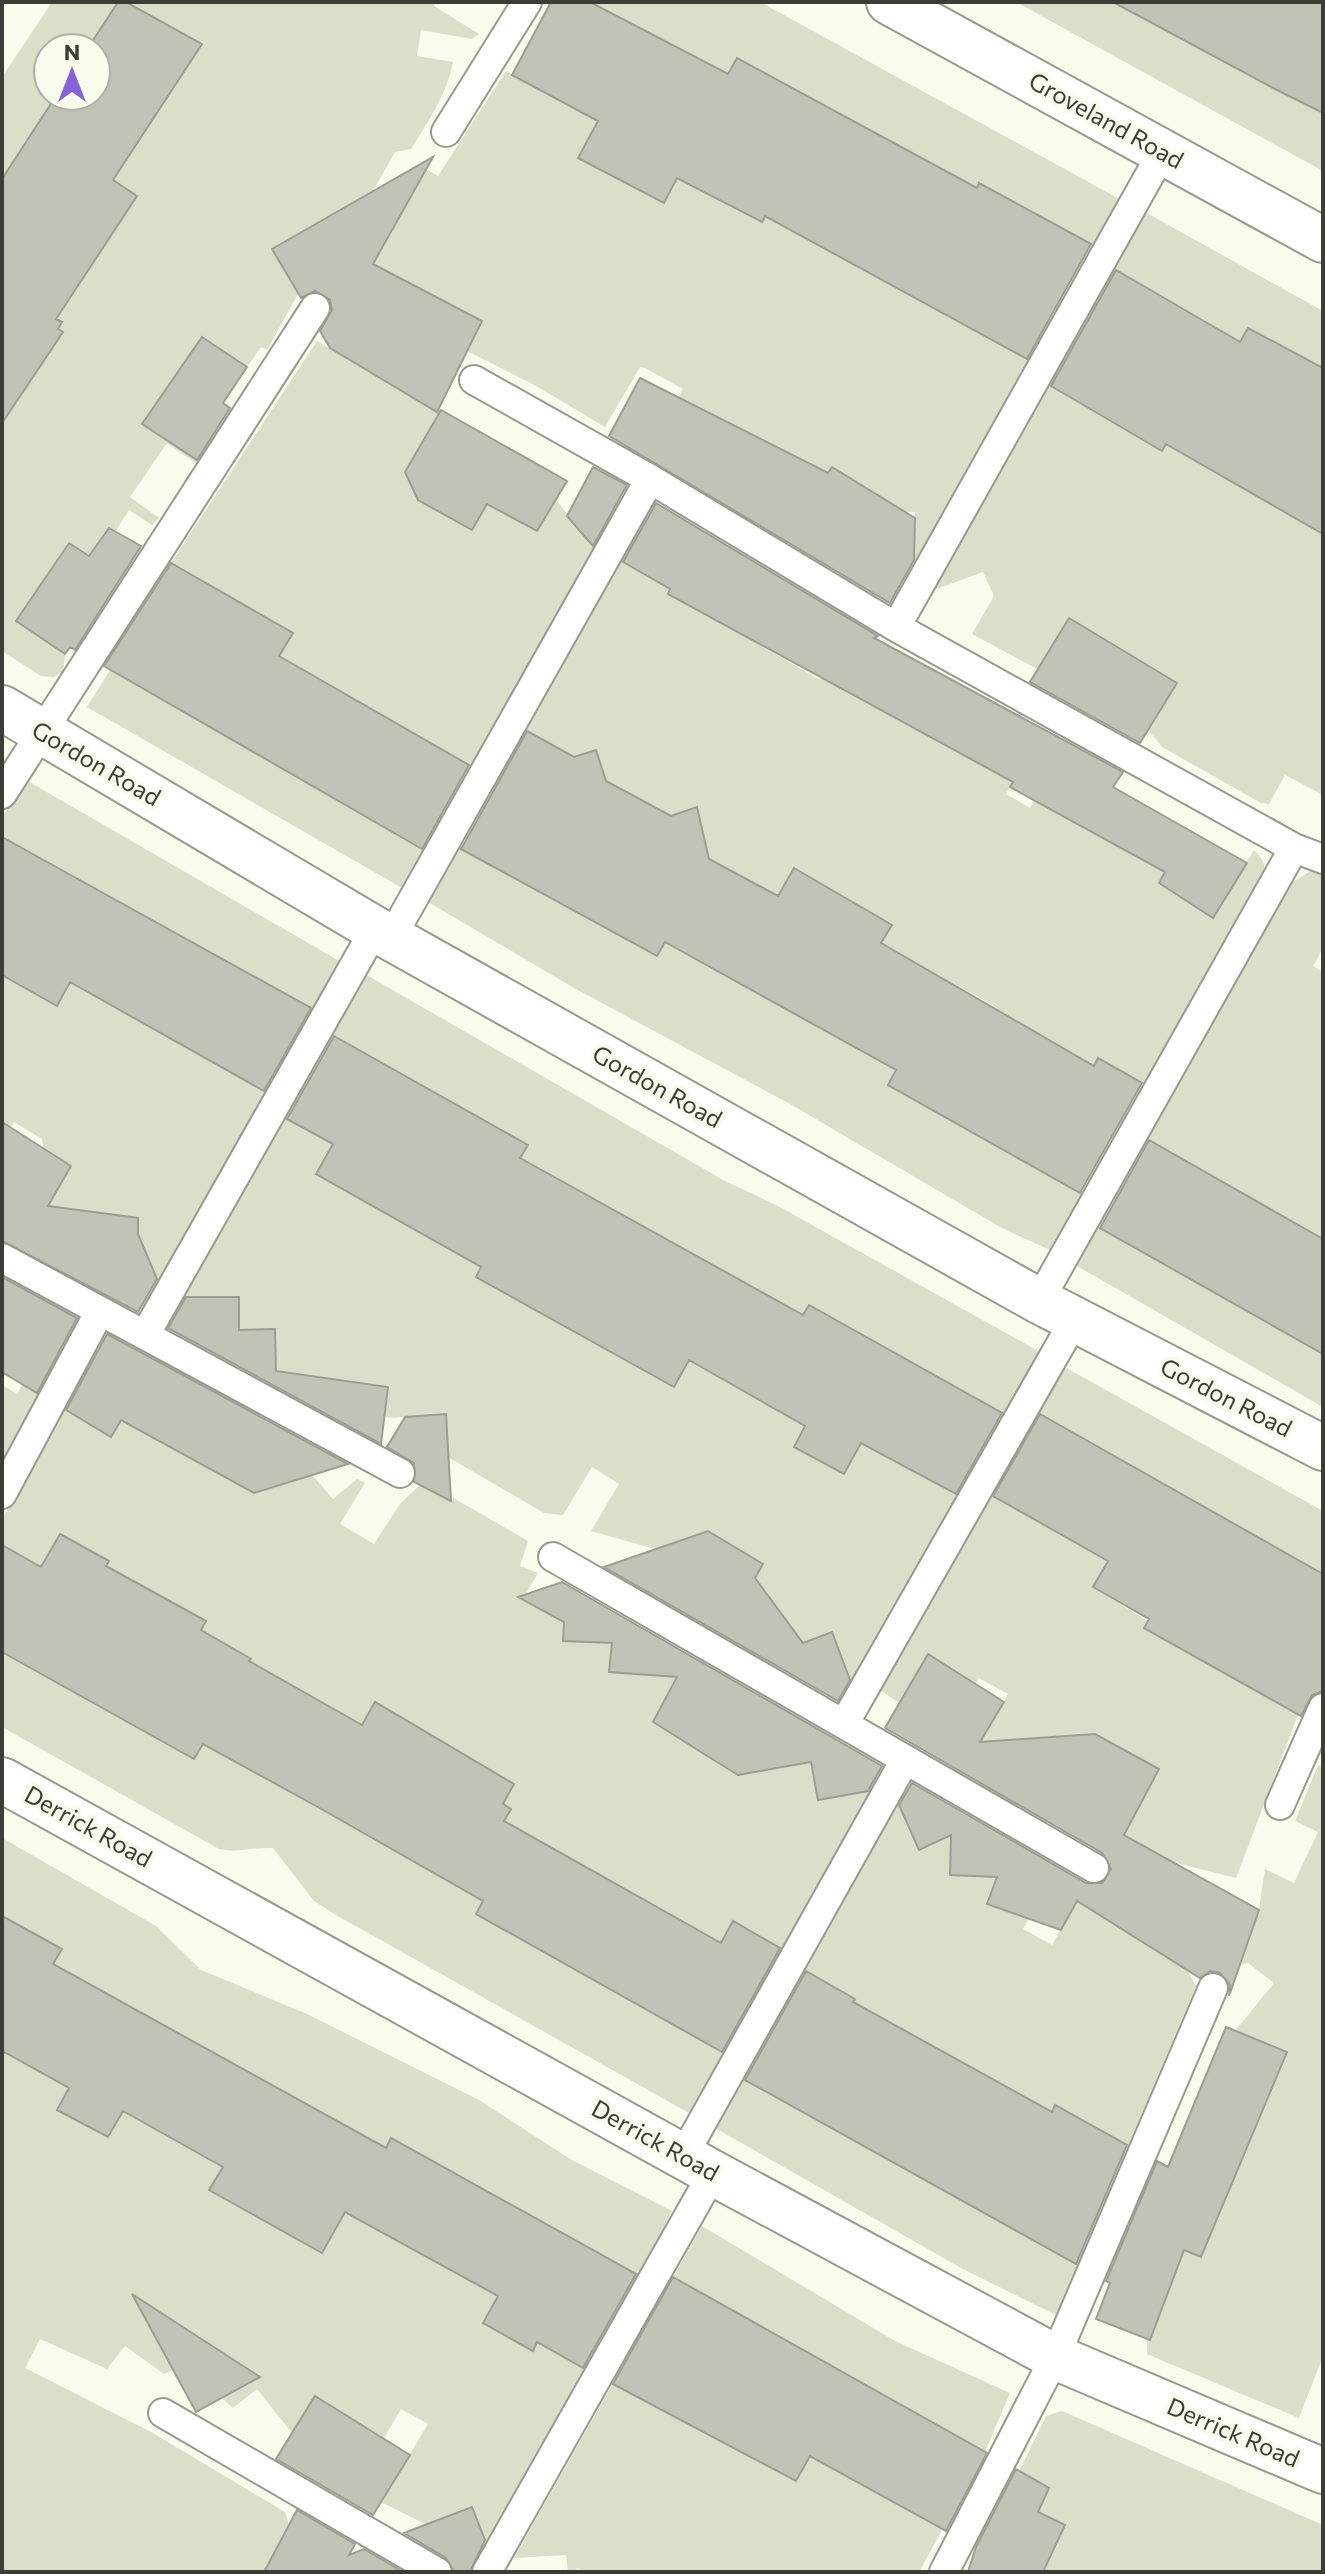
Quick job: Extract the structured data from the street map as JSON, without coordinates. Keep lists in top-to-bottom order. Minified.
{"streets":{"street":["Groveland Road","Gordon Road","Derrick Road"]},"north":"top"}
